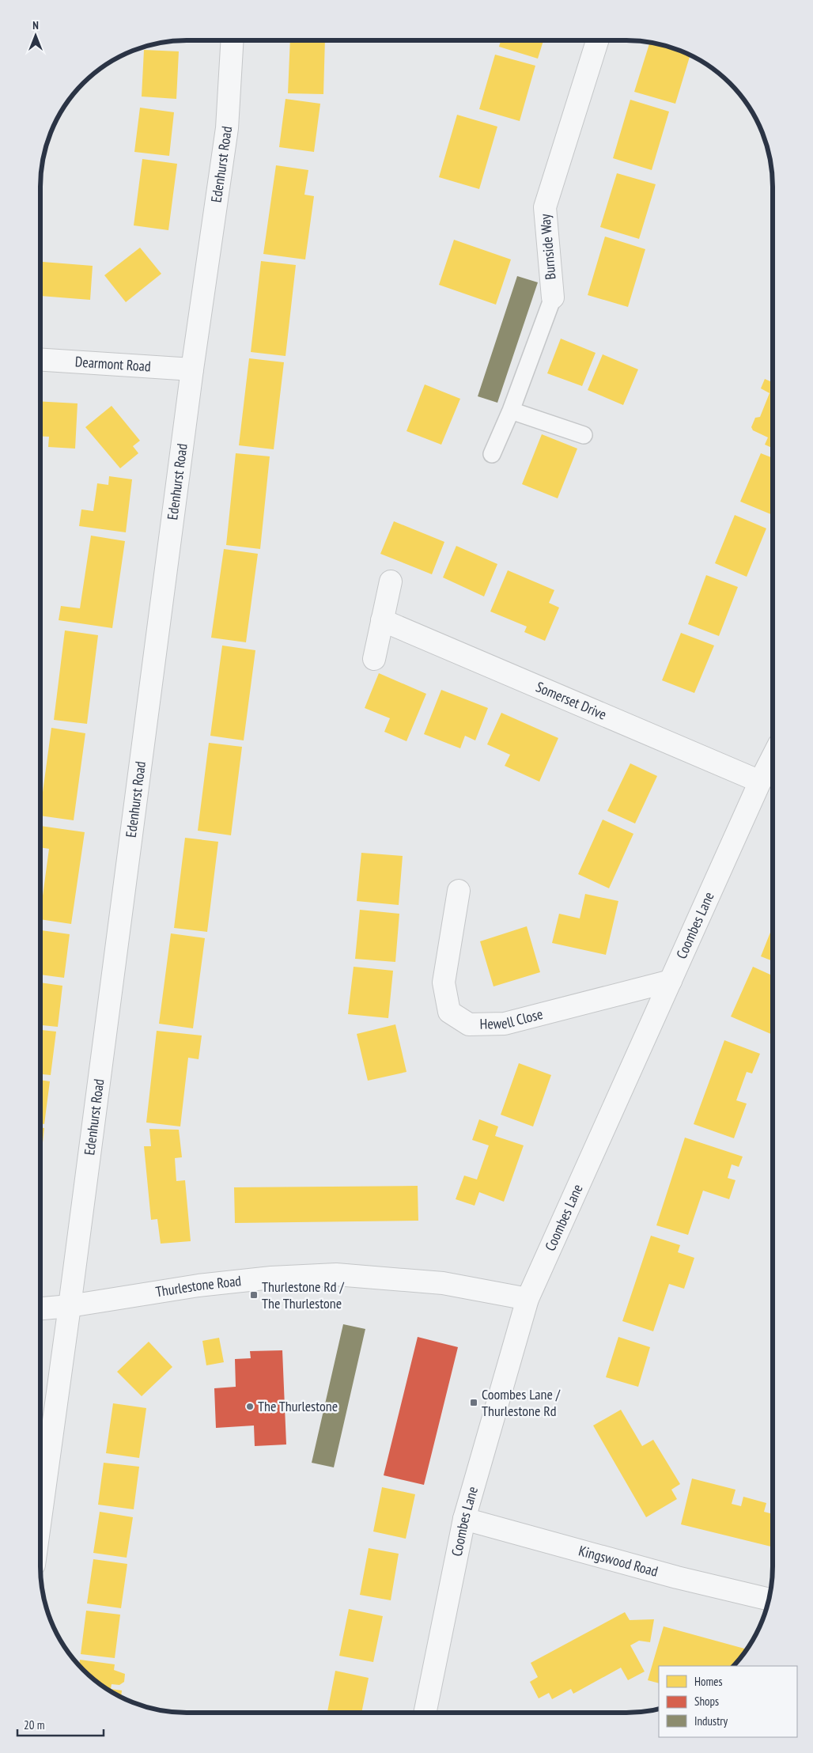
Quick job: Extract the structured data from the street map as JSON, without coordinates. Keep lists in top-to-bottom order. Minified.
{"streets":{"street":["Edenhurst Road","Burnside Way","Dearmont Road","Somerset Drive","Coombes Lane","Hewell Close","Thurlestone Road","Kingswood Road"]},"crossings":[["Edenhurst Road","Dearmont Road"],["Edenhurst Road","Thurlestone Road"],["Somerset Drive","Coombes Lane"],["Coombes Lane","Hewell Close"],["Coombes Lane","Thurlestone Road"],["Coombes Lane","Kingswood Road"]],"places":{"transit":["Thurlestone Rd / The Thurlestone","Coombes Lane / Thurlestone Rd"],"other":["The Thurlestone"]},"legend":["Homes","Shops","Industry"],"scale_bar":"20 m","north":"top"}
